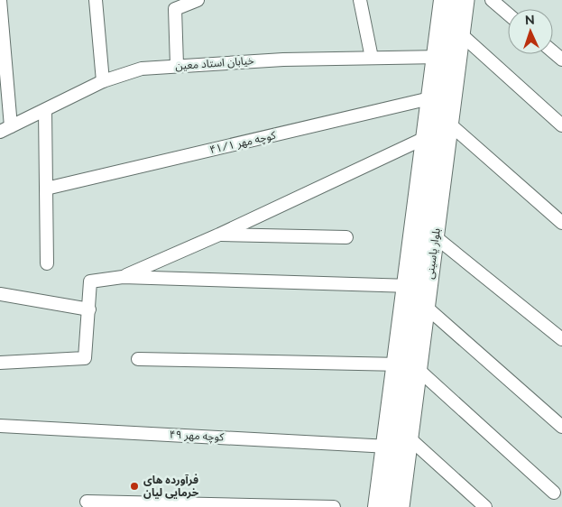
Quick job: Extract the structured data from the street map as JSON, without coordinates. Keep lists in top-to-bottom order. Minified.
{"streets":{"main road":["بلوار یاسینی"],"street":["خیابان استاد معین","کوچه مهر ۴۱/۱","کوچه مهر ۴۹"]},"crossings":[["خیابان استاد معین","بلوار یاسینی"],["کوچه مهر ۴۱/۱","بلوار یاسینی"],["بلوار یاسینی","کوچه مهر ۴۹"]],"places":["فرآورده های خرمایی لیان"],"north":"top"}
